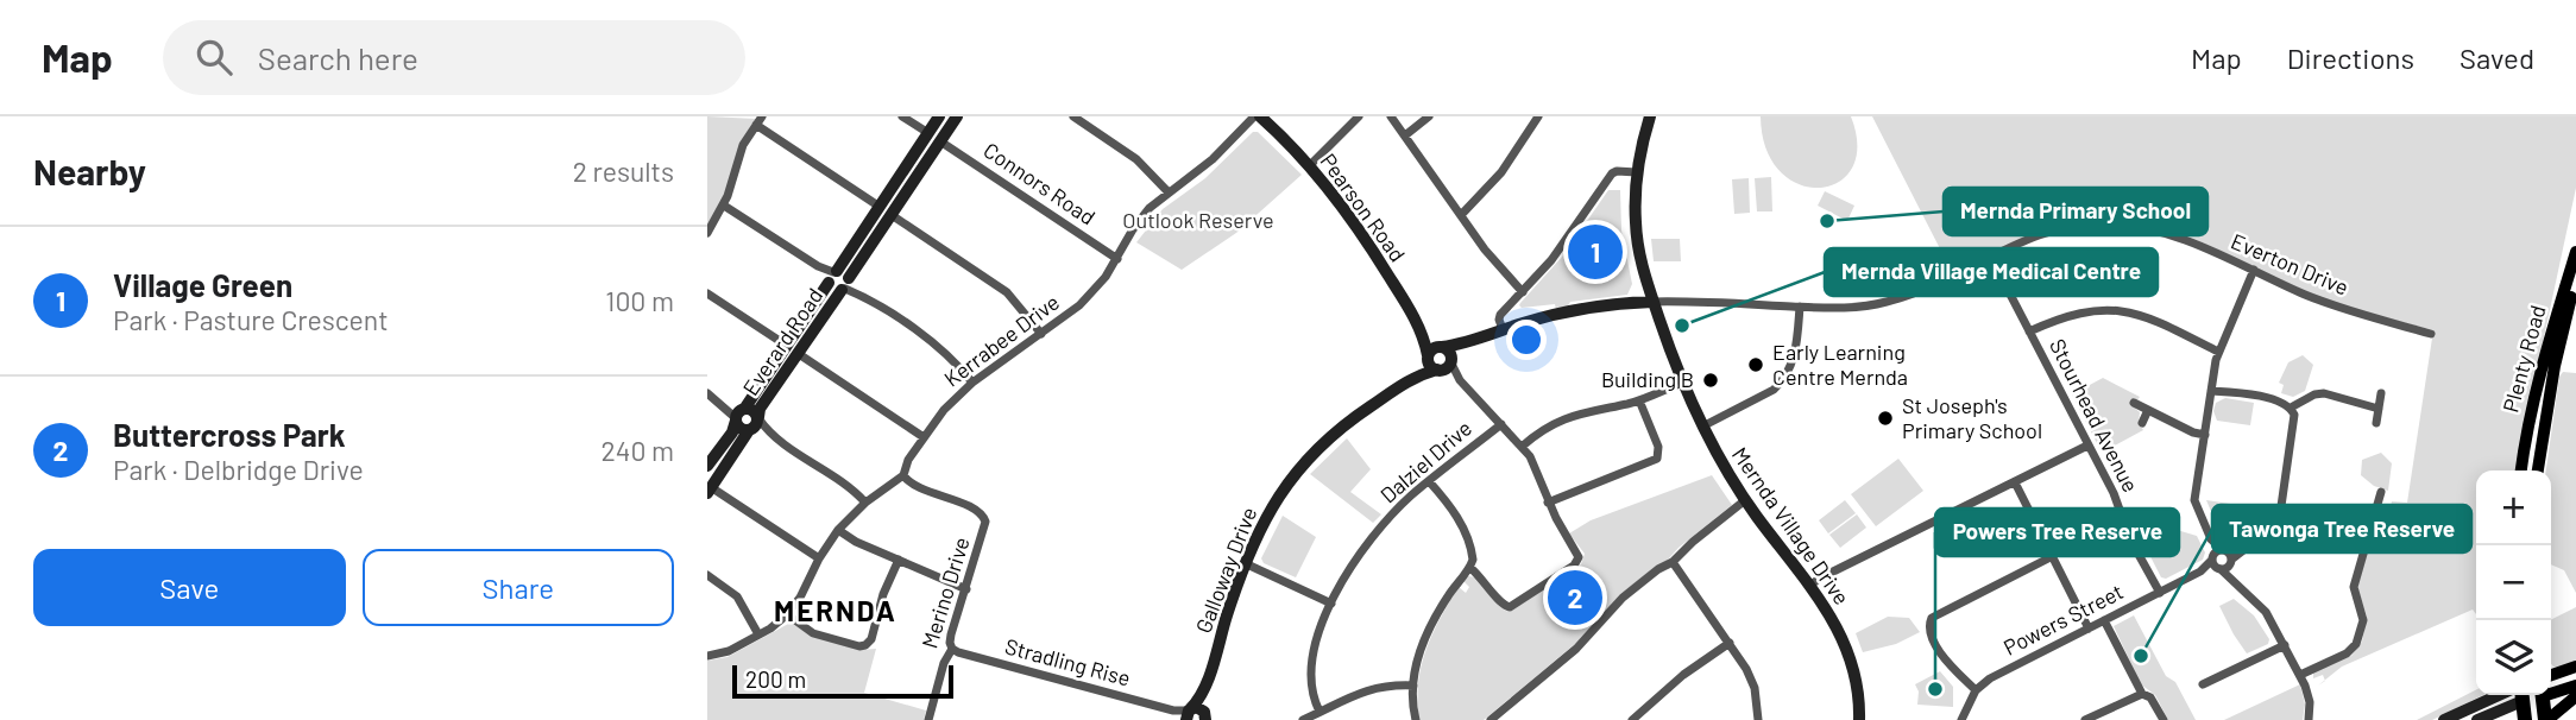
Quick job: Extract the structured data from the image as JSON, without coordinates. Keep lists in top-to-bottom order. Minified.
{"streets":{"main road":["Plenty Road"],"street":["Connors Road","Pearson Road","Everton Drive","Kerrabee Drive","Everard Road","Stourhead Avenue","Dalziel Drive","Mernda Village Drive","Galloway Drive","Merino Drive","Powers Street","Stradling Rise"]},"crossings":[["Connors Road","Kerrabee Drive"],["Connors Road","Everard Road"],["Pearson Road","Kerrabee Drive"],["Pearson Road","Galloway Drive"],["Everton Drive","Stourhead Avenue"],["Everton Drive","Mernda Village Drive"],["Kerrabee Drive","Merino Drive"],["Stourhead Avenue","Powers Street"],["Galloway Drive","Stradling Rise"],["Merino Drive","Stradling Rise"]],"districts":["MERNDA"],"parks":["Outlook Reserve"],"places":["Mernda Primary School","Mernda Village Medical Centre","Early Learning Centre Mernda","Building B","St Joseph's Primary School","Tawonga Tree Reserve","Powers Tree Reserve"],"scale_bar":"200 m","page":{"header":"Map","search":"Search here","nav":["Map","Directions","Saved"],"heading":["Nearby","2 results"],"pins":["1","2"],"list":[{"mark":"1","name":"Village Green","note":"Park · Pasture Crescent","value":"100 m"},{"mark":"2","name":"Buttercross Park","note":"Park · Delbridge Drive","value":"240 m"}],"map_buttons":["+","−"],"buttons":["Save","Share"],"scale":"200 m"}}
